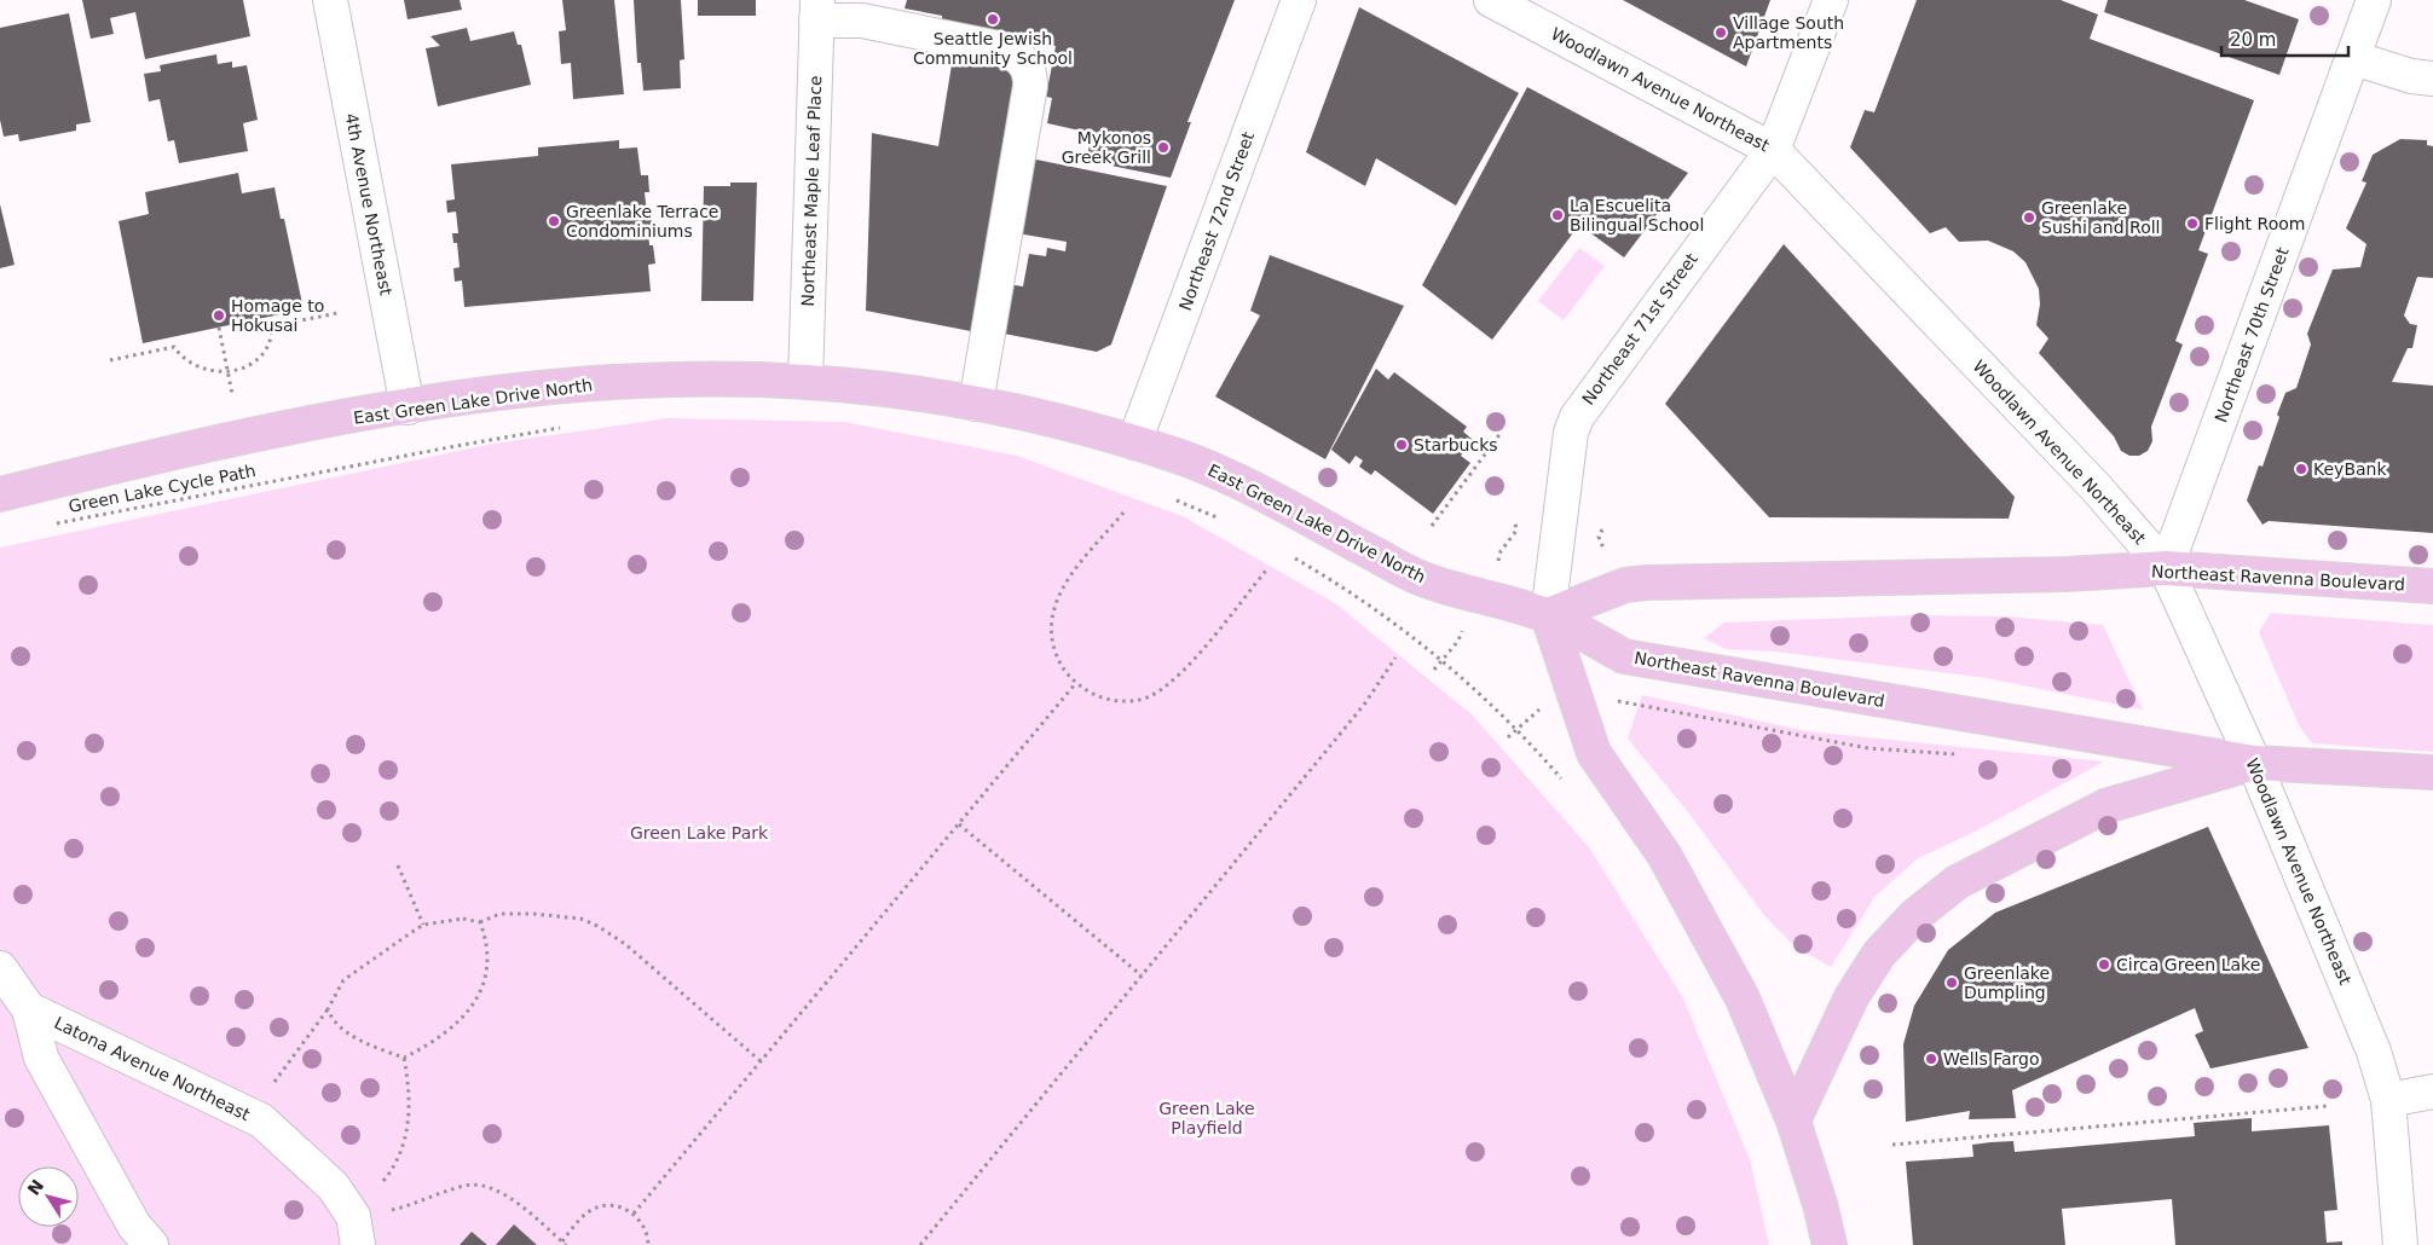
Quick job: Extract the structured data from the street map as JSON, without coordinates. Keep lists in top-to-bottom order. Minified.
{"streets":{"main road":["East Green Lake Drive North","Northeast Ravenna Boulevard"],"street":["Woodlawn Avenue Northeast","Northeast Maple Leaf Place","4th Avenue Northeast","Northeast 72nd Street","Northeast 71st Street","Northeast 70th Street","Latona Avenue Northeast"],"path":["Green Lake Cycle Path"]},"crossings":[["Woodlawn Avenue Northeast","Northeast 71st Street"],["Woodlawn Avenue Northeast","Northeast 70th Street"],["Woodlawn Avenue Northeast","Northeast Ravenna Boulevard"],["Northeast Maple Leaf Place","East Green Lake Drive North"],["4th Avenue Northeast","East Green Lake Drive North"],["Northeast 72nd Street","East Green Lake Drive North"],["Northeast 71st Street","East Green Lake Drive North"],["Northeast 71st Street","Northeast Ravenna Boulevard"],["Northeast 70th Street","Northeast Ravenna Boulevard"],["East Green Lake Drive North","Northeast Ravenna Boulevard"]],"parks":["Green Lake Park","Green Lake Playfield"],"places":["Seattle Jewish Community School","Village South Apartments","Mykonos Greek Grill","La Escuelita Bilingual School","Greenlake Sushi and Roll","Greenlake Terrace Condominiums","Flight Room","Homage to Hokusai","Starbucks","KeyBank","Circa Green Lake","Greenlake Dumpling","Wells Fargo"],"scale_bar":"20 m","north":"top left"}
